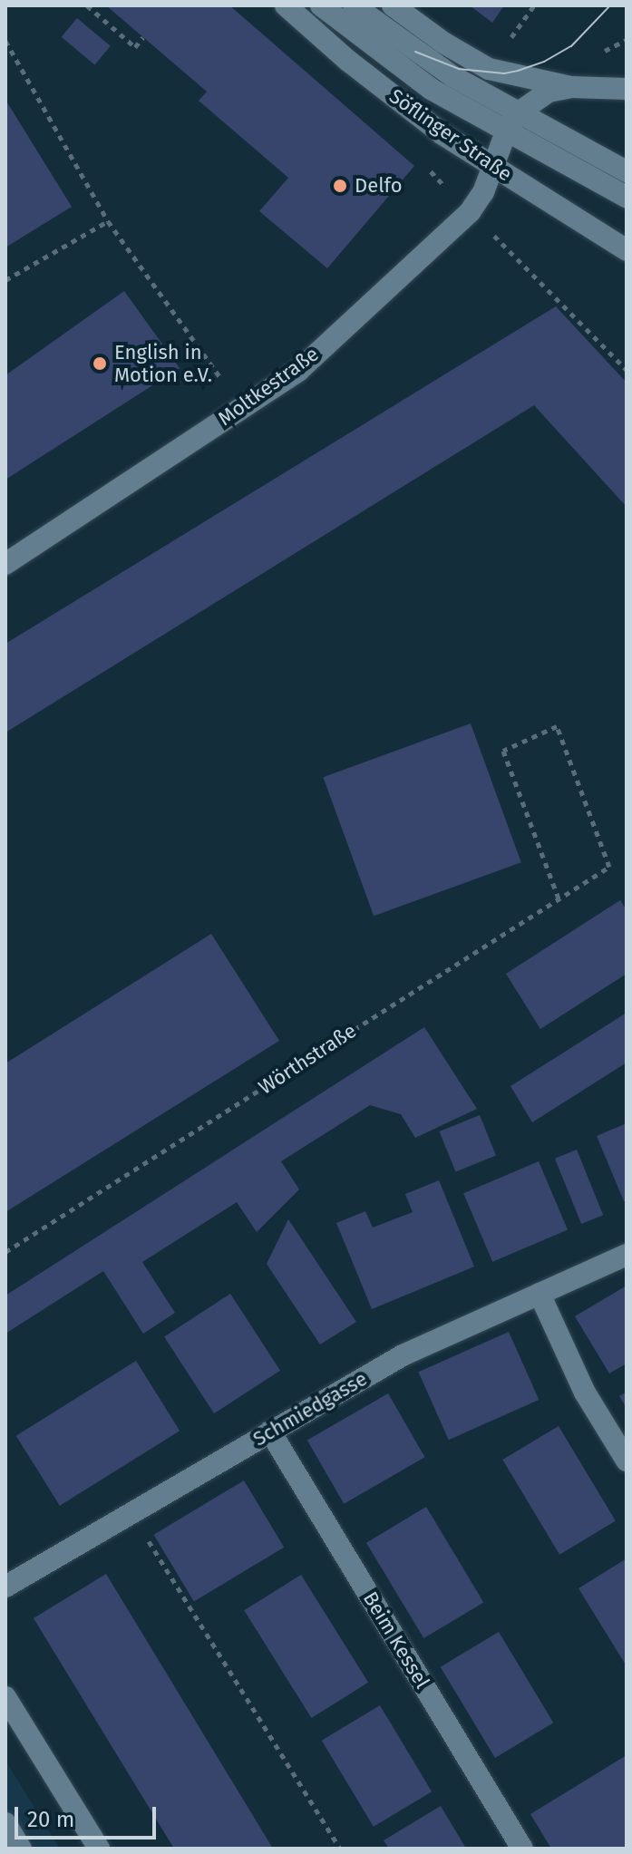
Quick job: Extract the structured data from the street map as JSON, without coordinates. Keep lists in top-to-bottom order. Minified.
{"streets":{"street":["Söflinger Straße","Moltkestraße","Schmiedgasse","Beim Kessel"],"path":["Wörthstraße"]},"crossings":[["Söflinger Straße","Moltkestraße"],["Schmiedgasse","Beim Kessel"]],"places":["Delfo","English in Motion e.V."],"scale_bar":"20 m"}
